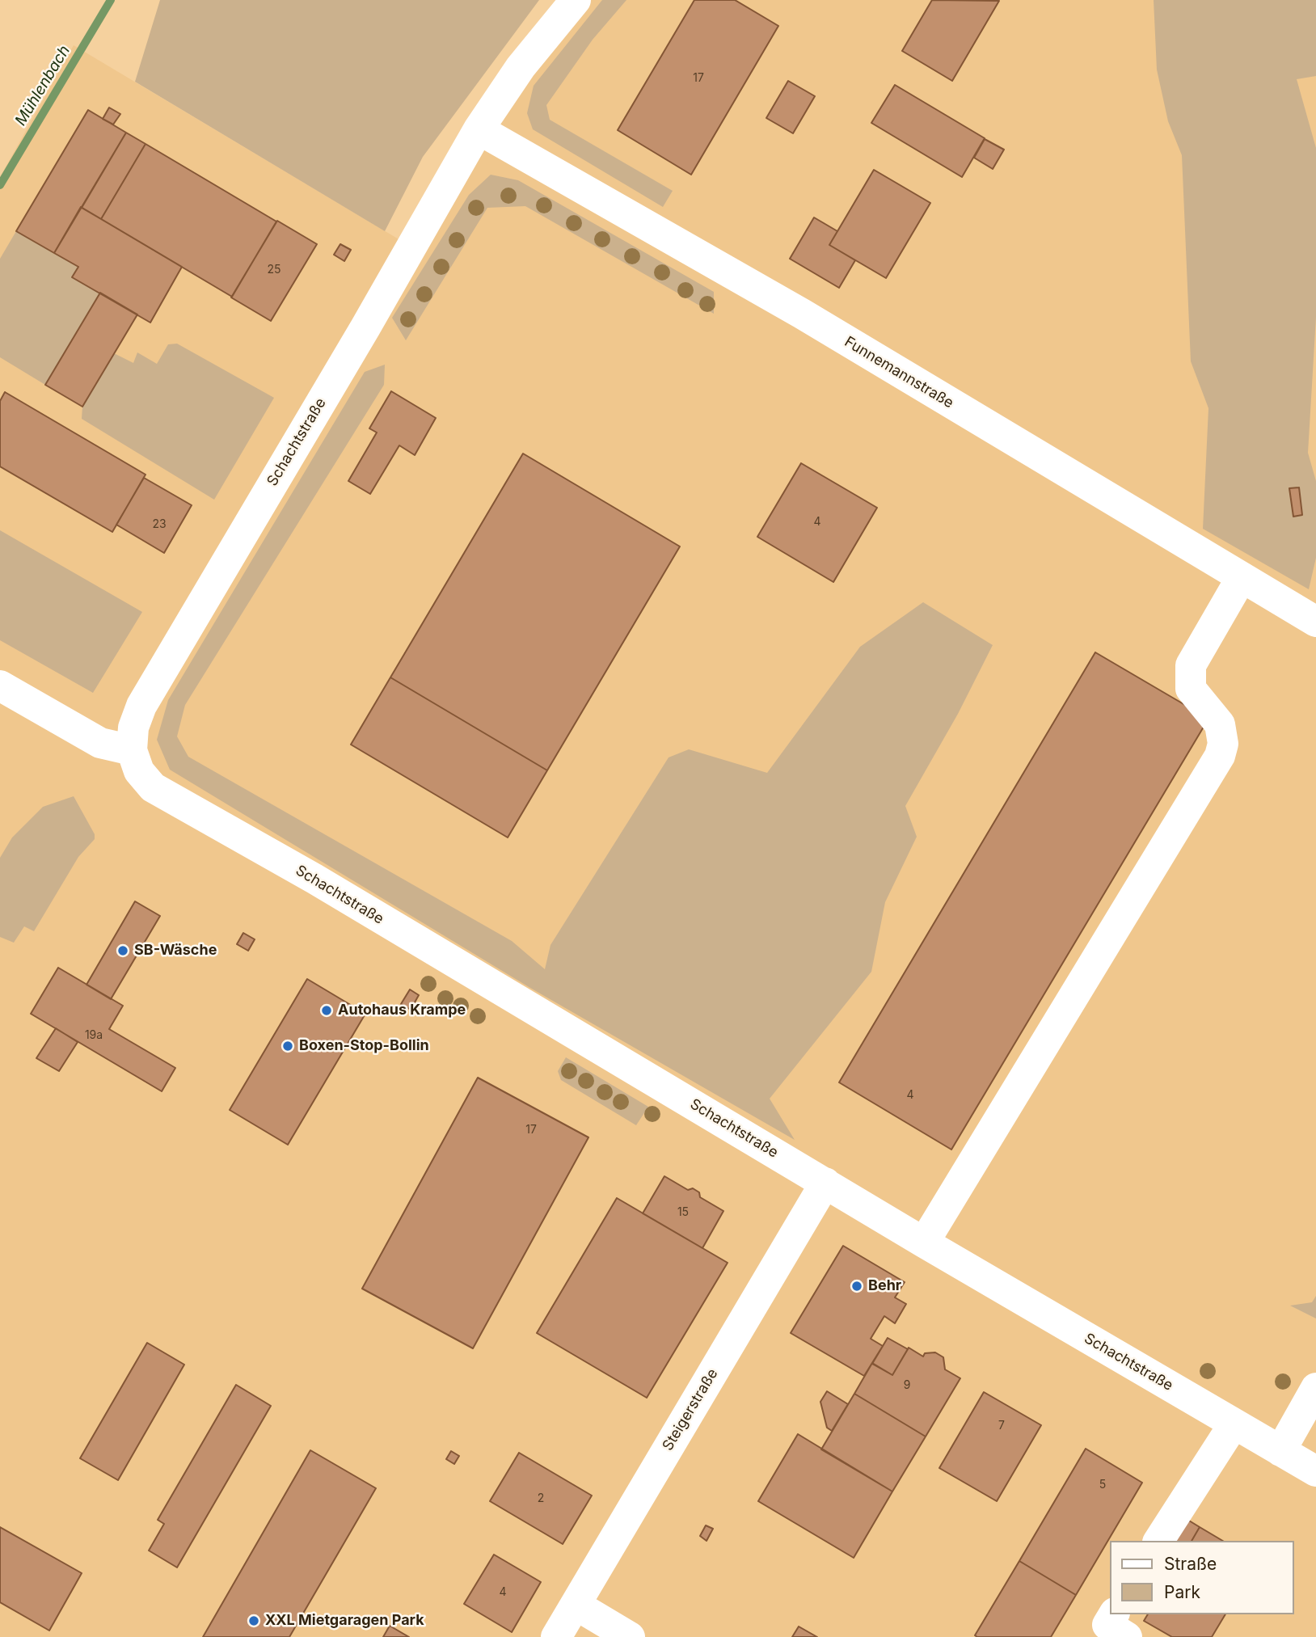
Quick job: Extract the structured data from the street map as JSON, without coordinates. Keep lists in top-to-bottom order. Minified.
{"streets":{"street":["Funnemannstraße","Schachtstraße","Steigerstraße"]},"crossings":[["Funnemannstraße","Schachtstraße"],["Schachtstraße","Steigerstraße"]],"water":["Mühlenbach"],"places":["SB-Wäsche","Autohaus Krampe","Boxen-Stop-Bollin","Behr","XXL Mietgaragen Park"],"house_numbers":["17","25","4","23","19a","4","17","15","9","7","5","2","4"],"legend":["Straße","Park"]}
